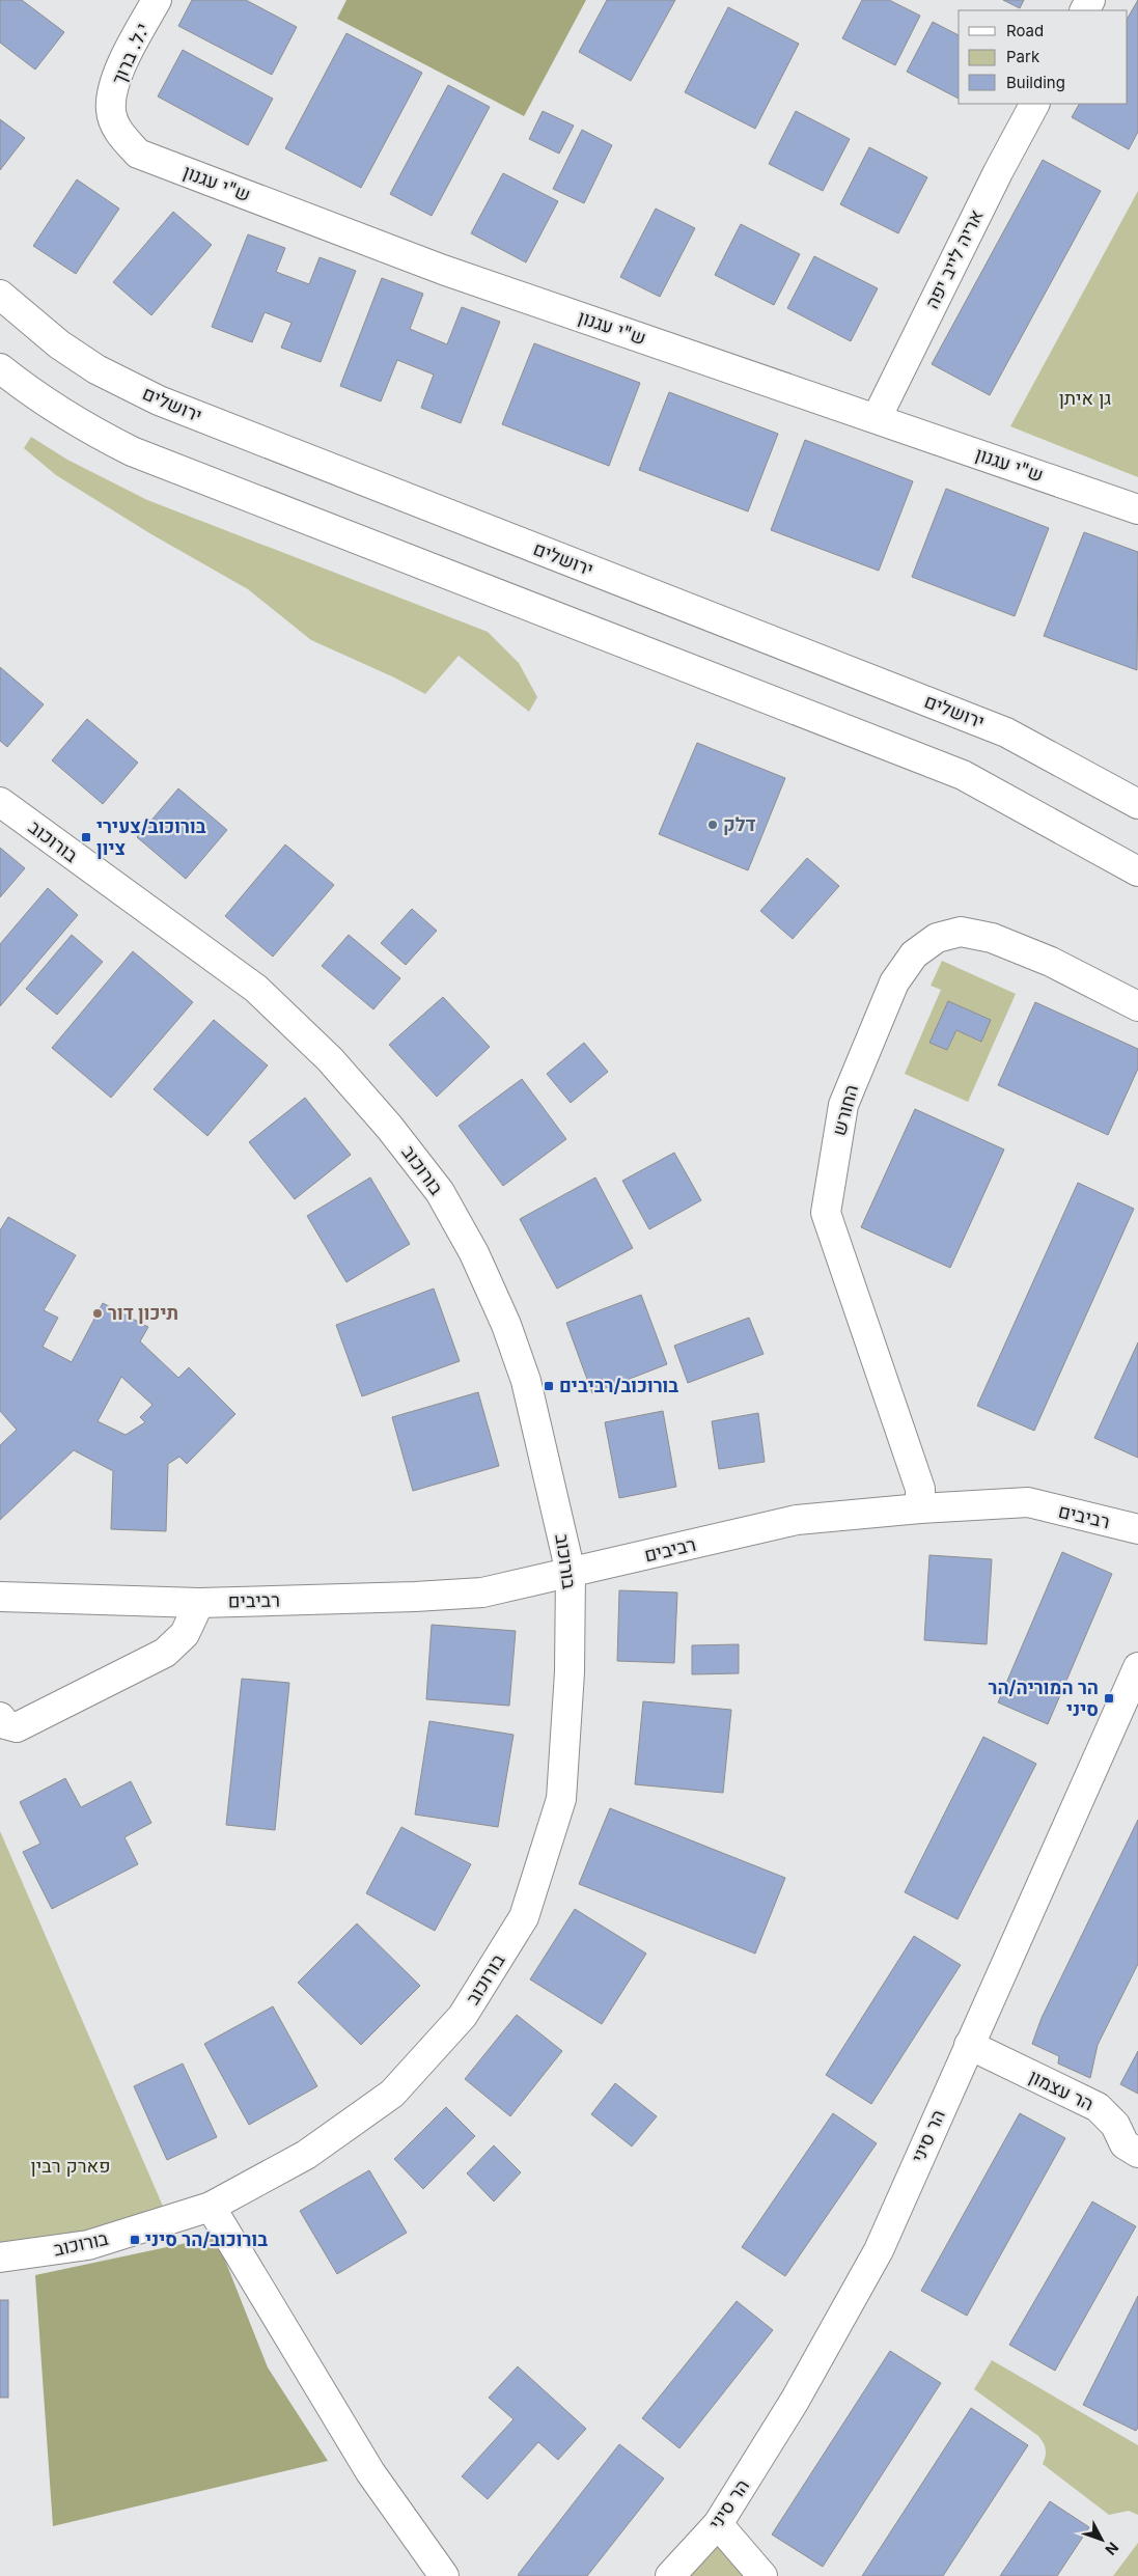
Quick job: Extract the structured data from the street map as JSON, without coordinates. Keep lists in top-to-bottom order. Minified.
{"streets":{"street":["י.ל. ברוך","ש\"י עגנון","אריה לייב יפה","ירושלים","בורוכוב","החורש","רביבים","הר עצמון","הר סיני"]},"crossings":[["י.ל. ברוך","ש\"י עגנון"],["ש\"י עגנון","אריה לייב יפה"],["בורוכוב","רביבים"],["החורש","רביבים"],["הר עצמון","הר סיני"]],"parks":["גן איתן","פארק רבין"],"places":{"other":["דלק","תיכון דור"],"transit":["בורוכוב/צעירי ציון","בורוכוב/רביבים","הר המוריה/הר סיני","בורוכוב/הר סיני"]},"legend":["Road","Park","Building"],"north":"bottom right"}
